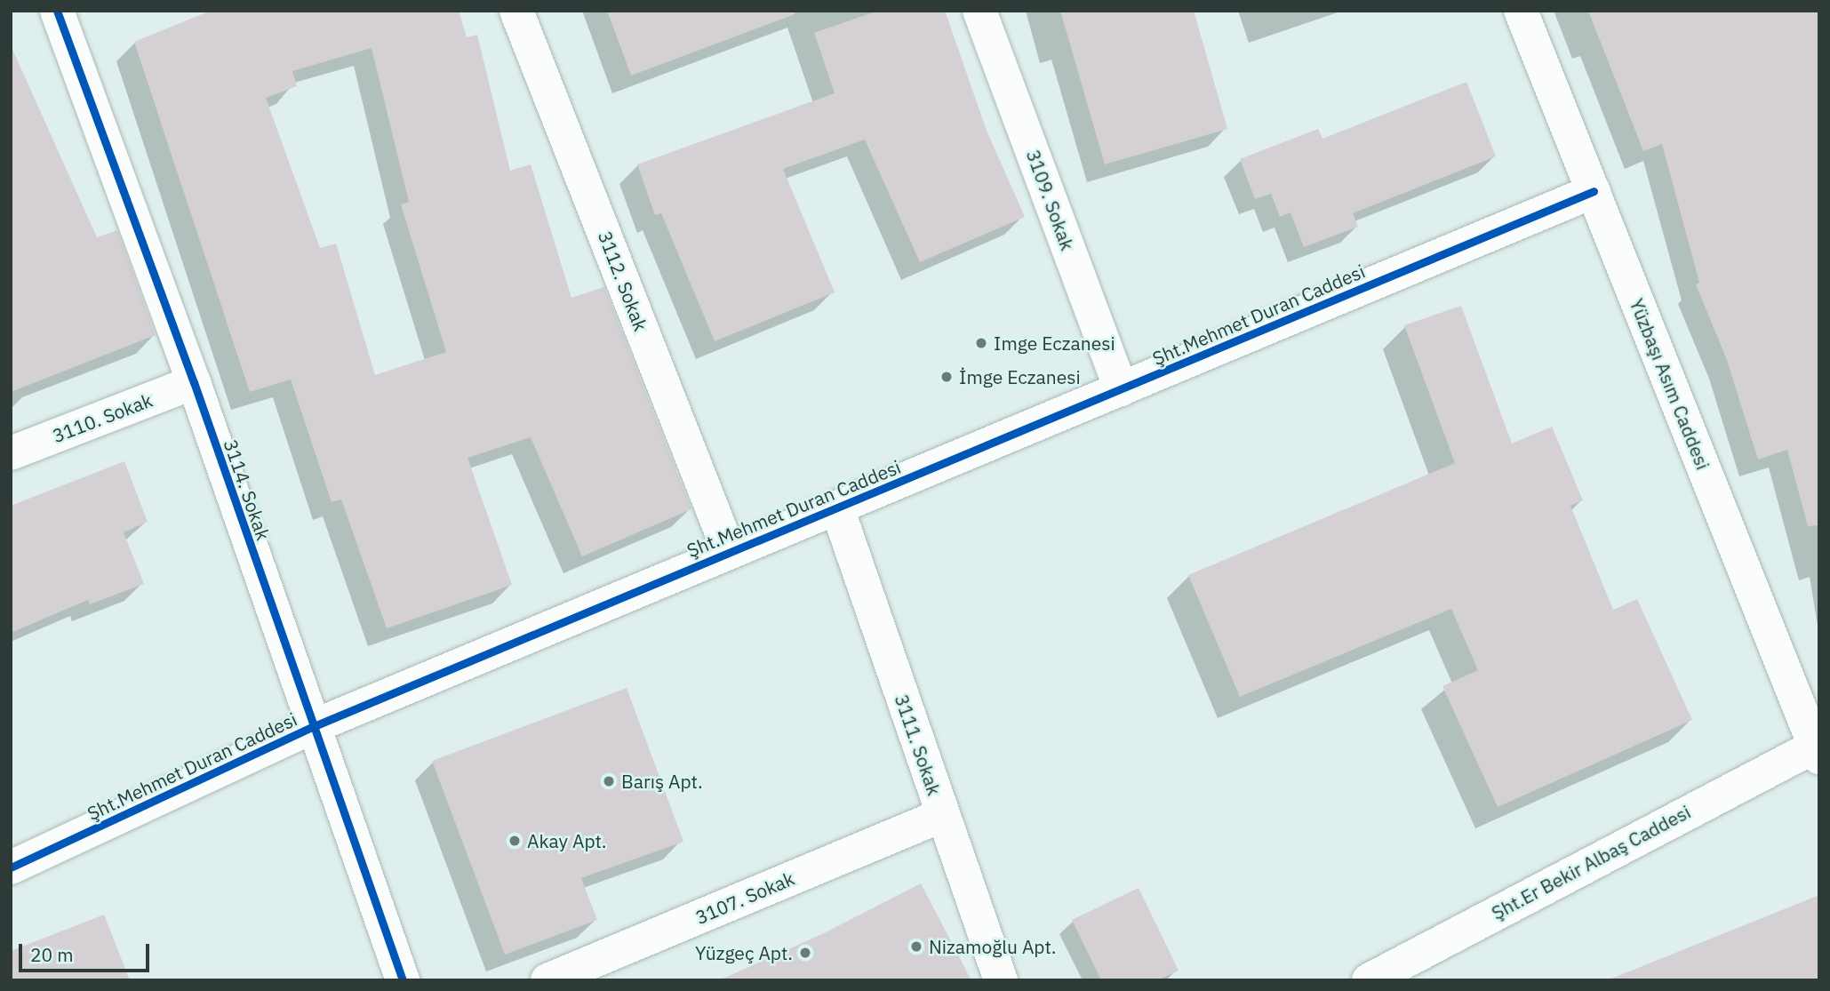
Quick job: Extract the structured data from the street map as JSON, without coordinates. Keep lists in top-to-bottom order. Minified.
{"streets":{"street":["3109. Sokak","3112. Sokak","Şht.Mehmet Duran Caddesi","Yüzbaşı Asım Caddesi","3110. Sokak","3114. Sokak","3111. Sokak","Şht.Er Bekir Albaş Caddesi","3107. Sokak"]},"crossings":[["3109. Sokak","Şht.Mehmet Duran Caddesi"],["3112. Sokak","Şht.Mehmet Duran Caddesi"],["Şht.Mehmet Duran Caddesi","Yüzbaşı Asım Caddesi"],["Şht.Mehmet Duran Caddesi","3114. Sokak"],["Şht.Mehmet Duran Caddesi","3111. Sokak"],["Yüzbaşı Asım Caddesi","Şht.Er Bekir Albaş Caddesi"],["3110. Sokak","3114. Sokak"],["3111. Sokak","3107. Sokak"]],"places":["Imge Eczanesi","İmge Eczanesi","Barış Apt.","Akay Apt.","Nizamoğlu Apt.","Yüzgeç Apt."],"scale_bar":"20 m"}
